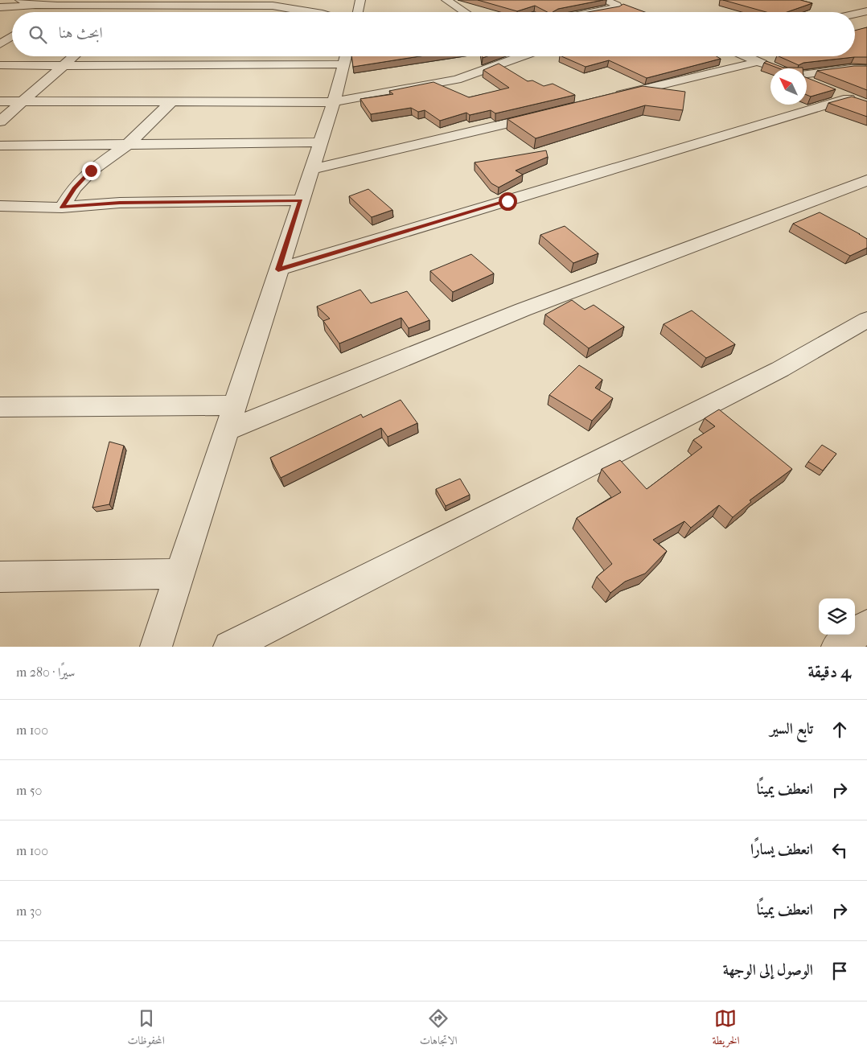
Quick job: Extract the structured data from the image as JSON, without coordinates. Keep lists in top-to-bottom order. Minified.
{"north":"top left","page":{"search":"ابحث هنا","heading":["4 دقيقة","سيرًا · 280 m"],"list":[["تابع السير","100 m"],["انعطف يمينًا","50 m"],["انعطف يسارًا","100 m"],["انعطف يمينًا","30 m"],"الوصول إلى الوجهة"],"nav":["الخريطة","الاتجاهات","المحفوظات"]}}
